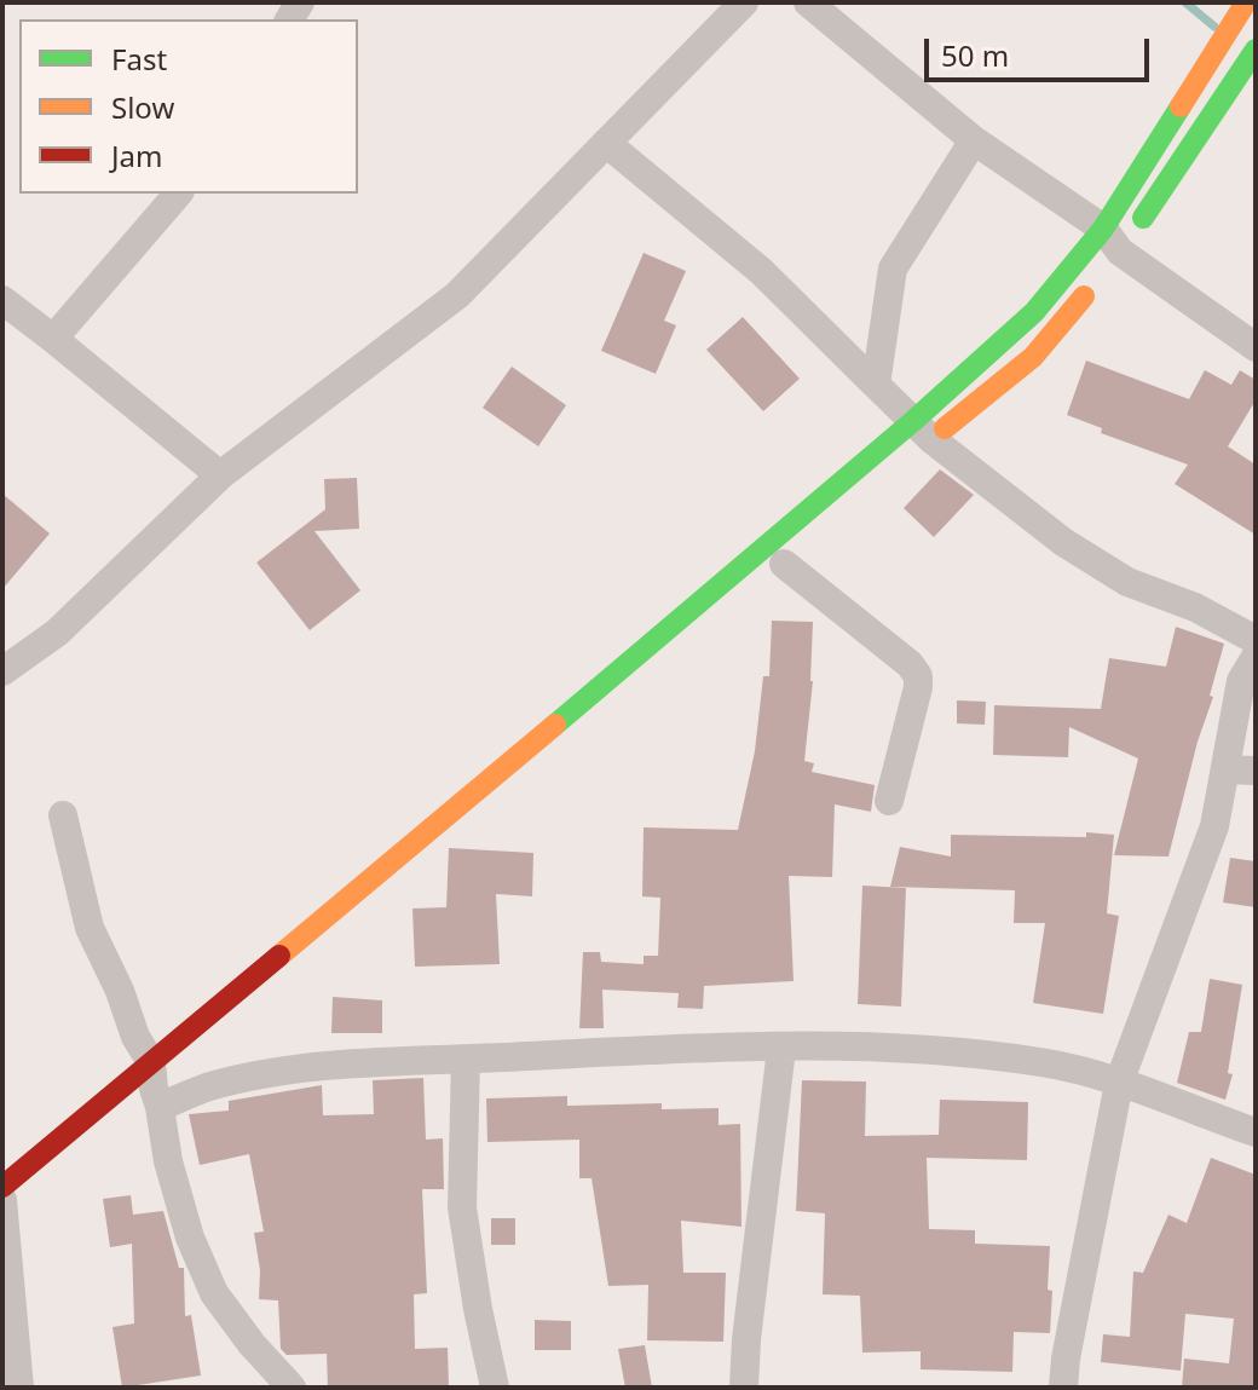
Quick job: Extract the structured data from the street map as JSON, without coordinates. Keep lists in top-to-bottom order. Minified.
{"legend":["Fast","Slow","Jam"],"scale_bar":"50 m"}
